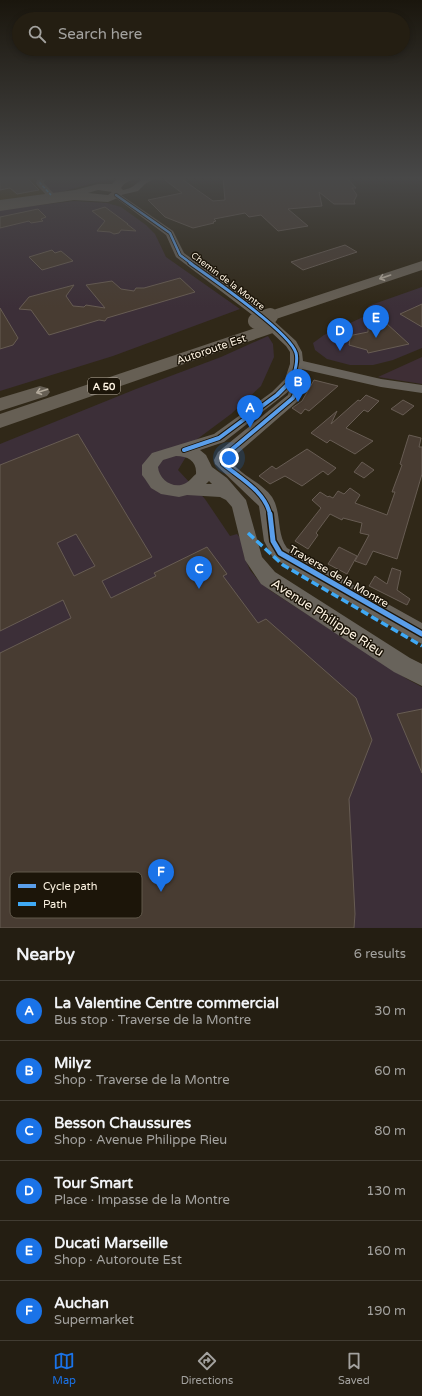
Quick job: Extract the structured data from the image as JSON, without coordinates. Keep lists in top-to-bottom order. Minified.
{"streets":{"highway":["Autoroute Est","A 50"],"street":["Chemin de la Montre","Traverse de la Montre","Avenue Philippe Rieu"]},"legend":["Cycle path","Path"],"page":{"search":"Search here","pins":["E","D","B","A","C","F"],"heading":["Nearby","6 results"],"list":[{"mark":"A","name":"La Valentine Centre commercial","note":"Bus stop · Traverse de la Montre","value":"30 m"},{"mark":"B","name":"Milyz","note":"Shop · Traverse de la Montre","value":"60 m"},{"mark":"C","name":"Besson Chaussures","note":"Shop · Avenue Philippe Rieu","value":"80 m"},{"mark":"D","name":"Tour Smart","note":"Place · Impasse de la Montre","value":"130 m"},{"mark":"E","name":"Ducati Marseille","note":"Shop · Autoroute Est","value":"160 m"},{"mark":"F","name":"Auchan","note":"Supermarket","value":"190 m"}],"nav":["Map","Directions","Saved"]}}
